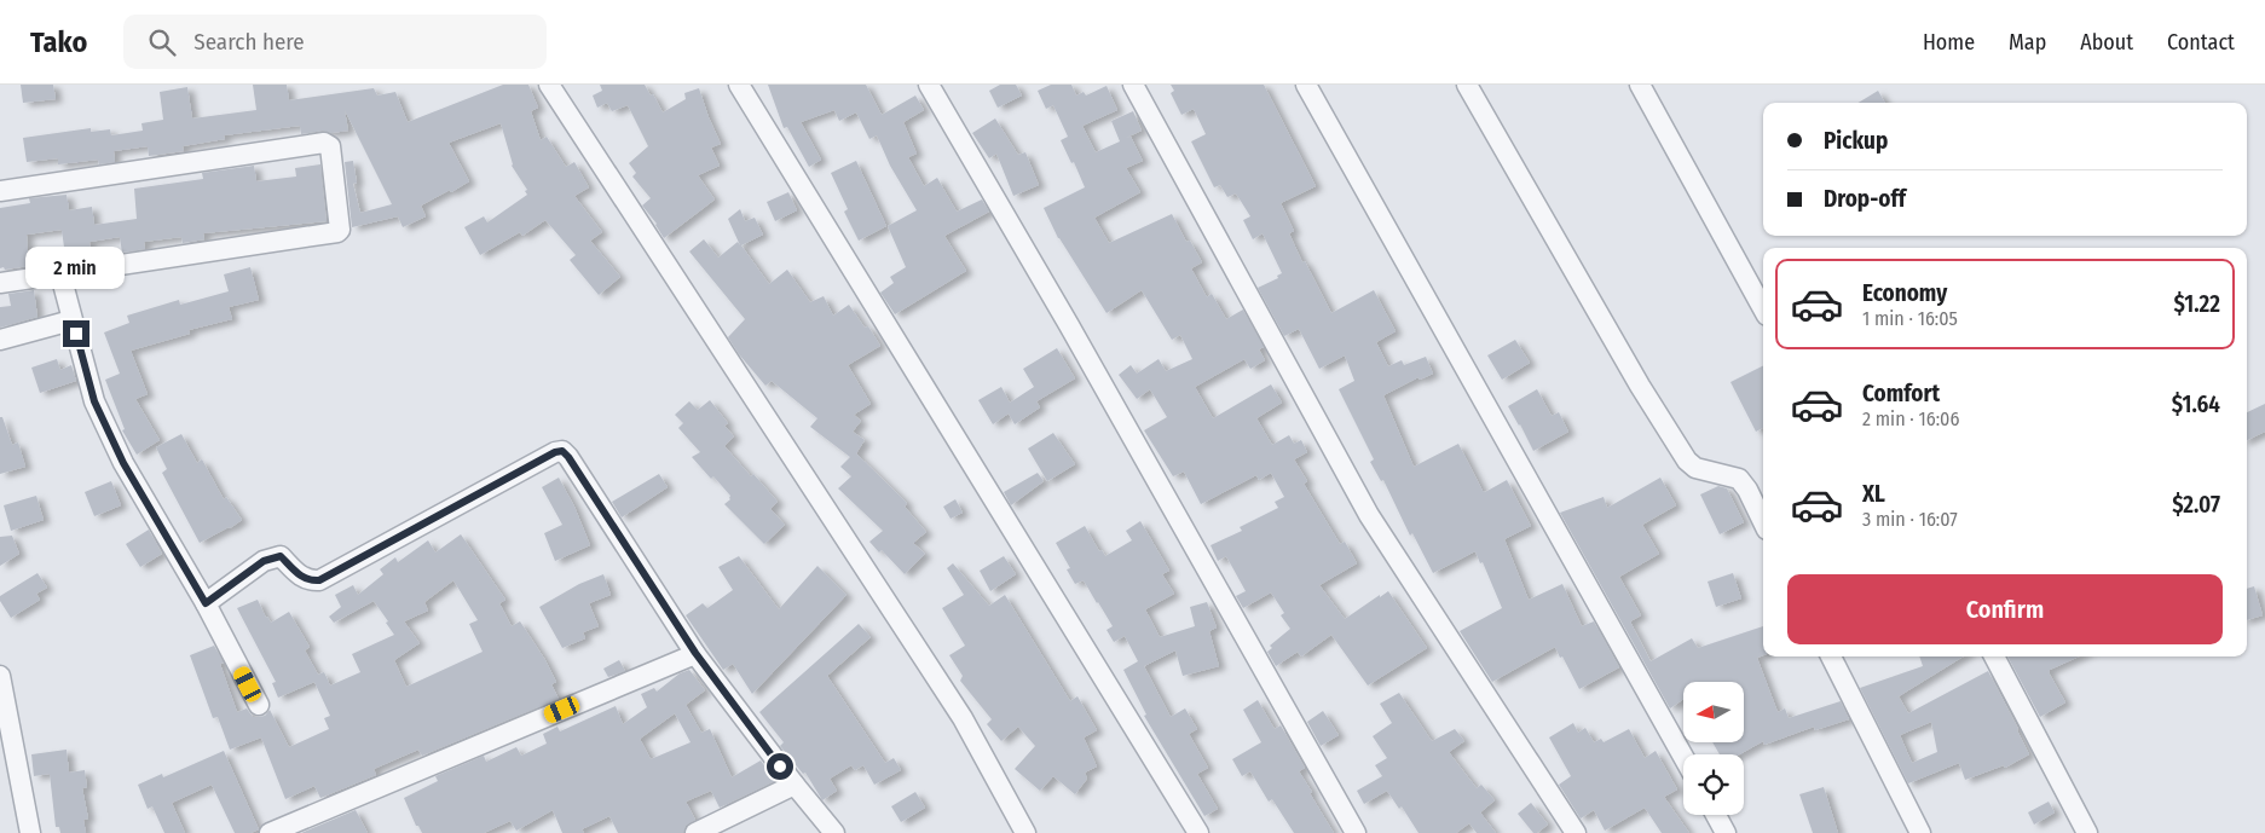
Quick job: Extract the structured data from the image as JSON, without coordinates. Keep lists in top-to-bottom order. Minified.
{"north":"left","page":{"header":"Tako","search":"Search here","nav":["Home","Map","About","Contact"],"banner":["Pickup","Drop-off"],"bubble":"2 min","list":[{"name":"Economy","note":"1 min · 16:05","value":"$1.22"},{"name":"Comfort","note":"2 min · 16:06","value":"$1.64"},{"name":"XL","note":"3 min · 16:07","value":"$2.07"}],"buttons":"Confirm"}}
